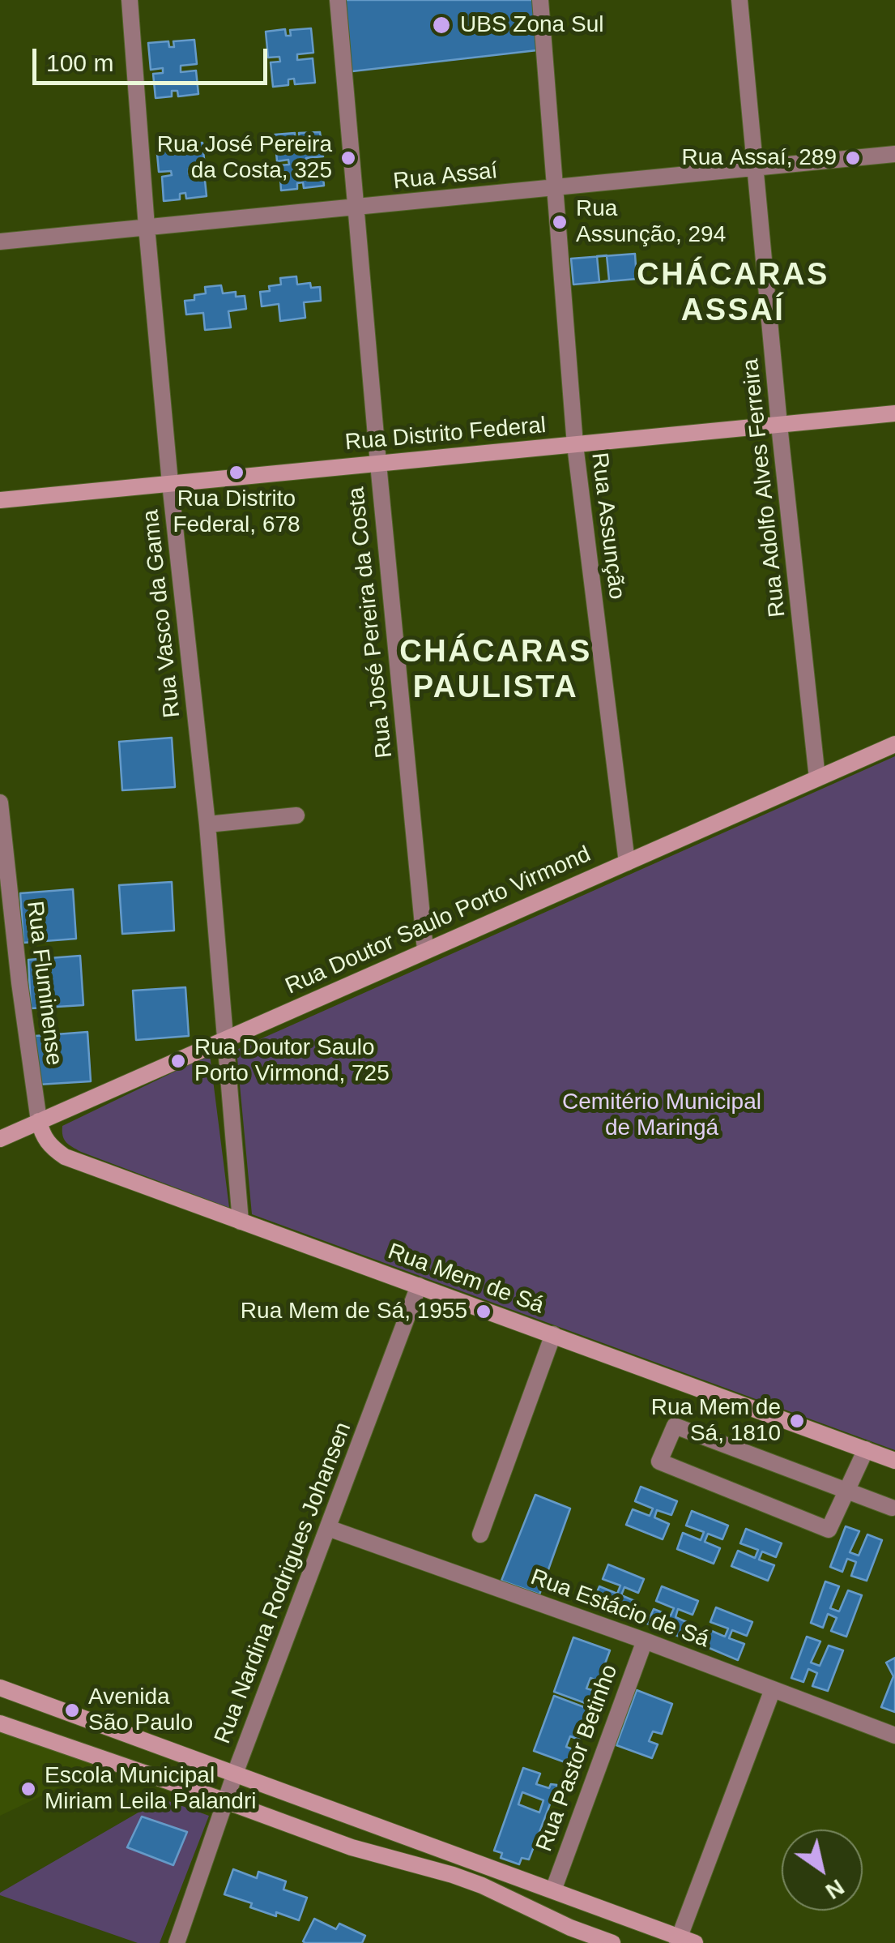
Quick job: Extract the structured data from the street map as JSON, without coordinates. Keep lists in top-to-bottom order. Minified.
{"streets":{"street":["Rua Assaí","Rua Distrito Federal","Rua Adolfo Alves Ferreira","Rua Assunção","Rua Vasco da Gama","Rua José Pereira da Costa","Rua Doutor Saulo Porto Virmond","Rua Fluminense","Rua Mem de Sá","Rua Nardina Rodrigues Johansen","Rua Estácio de Sá","Rua Pastor Betinho"]},"crossings":[["Rua Assaí","Rua Adolfo Alves Ferreira"],["Rua Assaí","Rua Assunção"],["Rua Assaí","Rua Vasco da Gama"],["Rua Assaí","Rua José Pereira da Costa"],["Rua Distrito Federal","Rua Adolfo Alves Ferreira"],["Rua Distrito Federal","Rua Assunção"],["Rua Distrito Federal","Rua Vasco da Gama"],["Rua Distrito Federal","Rua José Pereira da Costa"],["Rua Adolfo Alves Ferreira","Rua Doutor Saulo Porto Virmond"],["Rua Assunção","Rua Doutor Saulo Porto Virmond"],["Rua Vasco da Gama","Rua Doutor Saulo Porto Virmond"],["Rua Vasco da Gama","Rua Mem de Sá"],["Rua José Pereira da Costa","Rua Doutor Saulo Porto Virmond"],["Rua Doutor Saulo Porto Virmond","Rua Fluminense"],["Rua Doutor Saulo Porto Virmond","Rua Mem de Sá"],["Rua Fluminense","Rua Mem de Sá"],["Rua Mem de Sá","Rua Nardina Rodrigues Johansen"],["Rua Nardina Rodrigues Johansen","Rua Estácio de Sá"],["Rua Estácio de Sá","Rua Pastor Betinho"]],"districts":["CHÁCARAS ASSAÍ","CHÁCARAS PAULISTA"],"parks":["Cemitério Municipal de Maringá"],"places":["UBS Zona Sul","Rua José Pereira da Costa, 325","Rua Assaí, 289","Rua Assunção, 294","Rua Distrito Federal, 678","Rua Doutor Saulo Porto Virmond, 725","Rua Mem de Sá, 1955","Rua Mem de Sá, 1810","Avenida São Paulo","Escola Municipal Miriam Leila Palandri"],"scale_bar":"100 m","north":"bottom right"}
